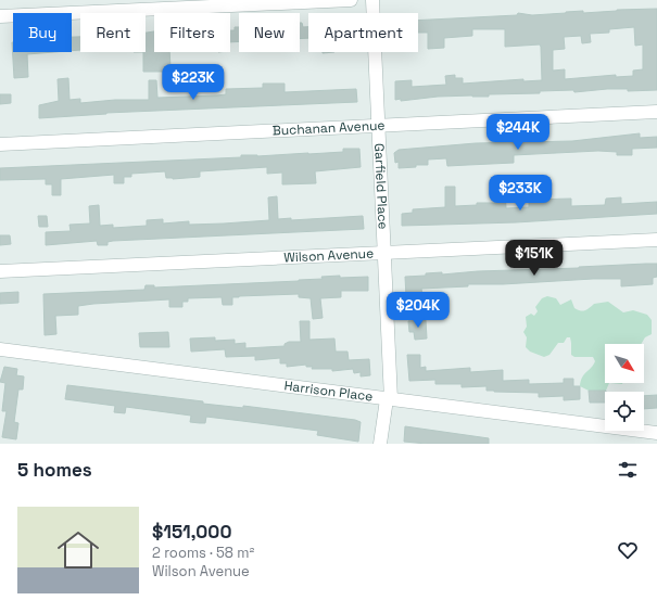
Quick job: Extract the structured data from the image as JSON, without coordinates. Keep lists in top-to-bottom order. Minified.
{"streets":{"street":["Buchanan Avenue","Garfield Place","Wilson Avenue","Harrison Place"]},"crossings":[["Buchanan Avenue","Garfield Place"],["Garfield Place","Wilson Avenue"],["Garfield Place","Harrison Place"]],"north":"bottom right","page":{"chip":["Buy","Rent","Filters","New","Apartment"],"price":["$223K","$244K","$233K","$151K","$204K"],"heading":"5 homes","list":[{"name":"$151,000","note":"2 rooms · 58 m² · Wilson Avenue"}]}}
